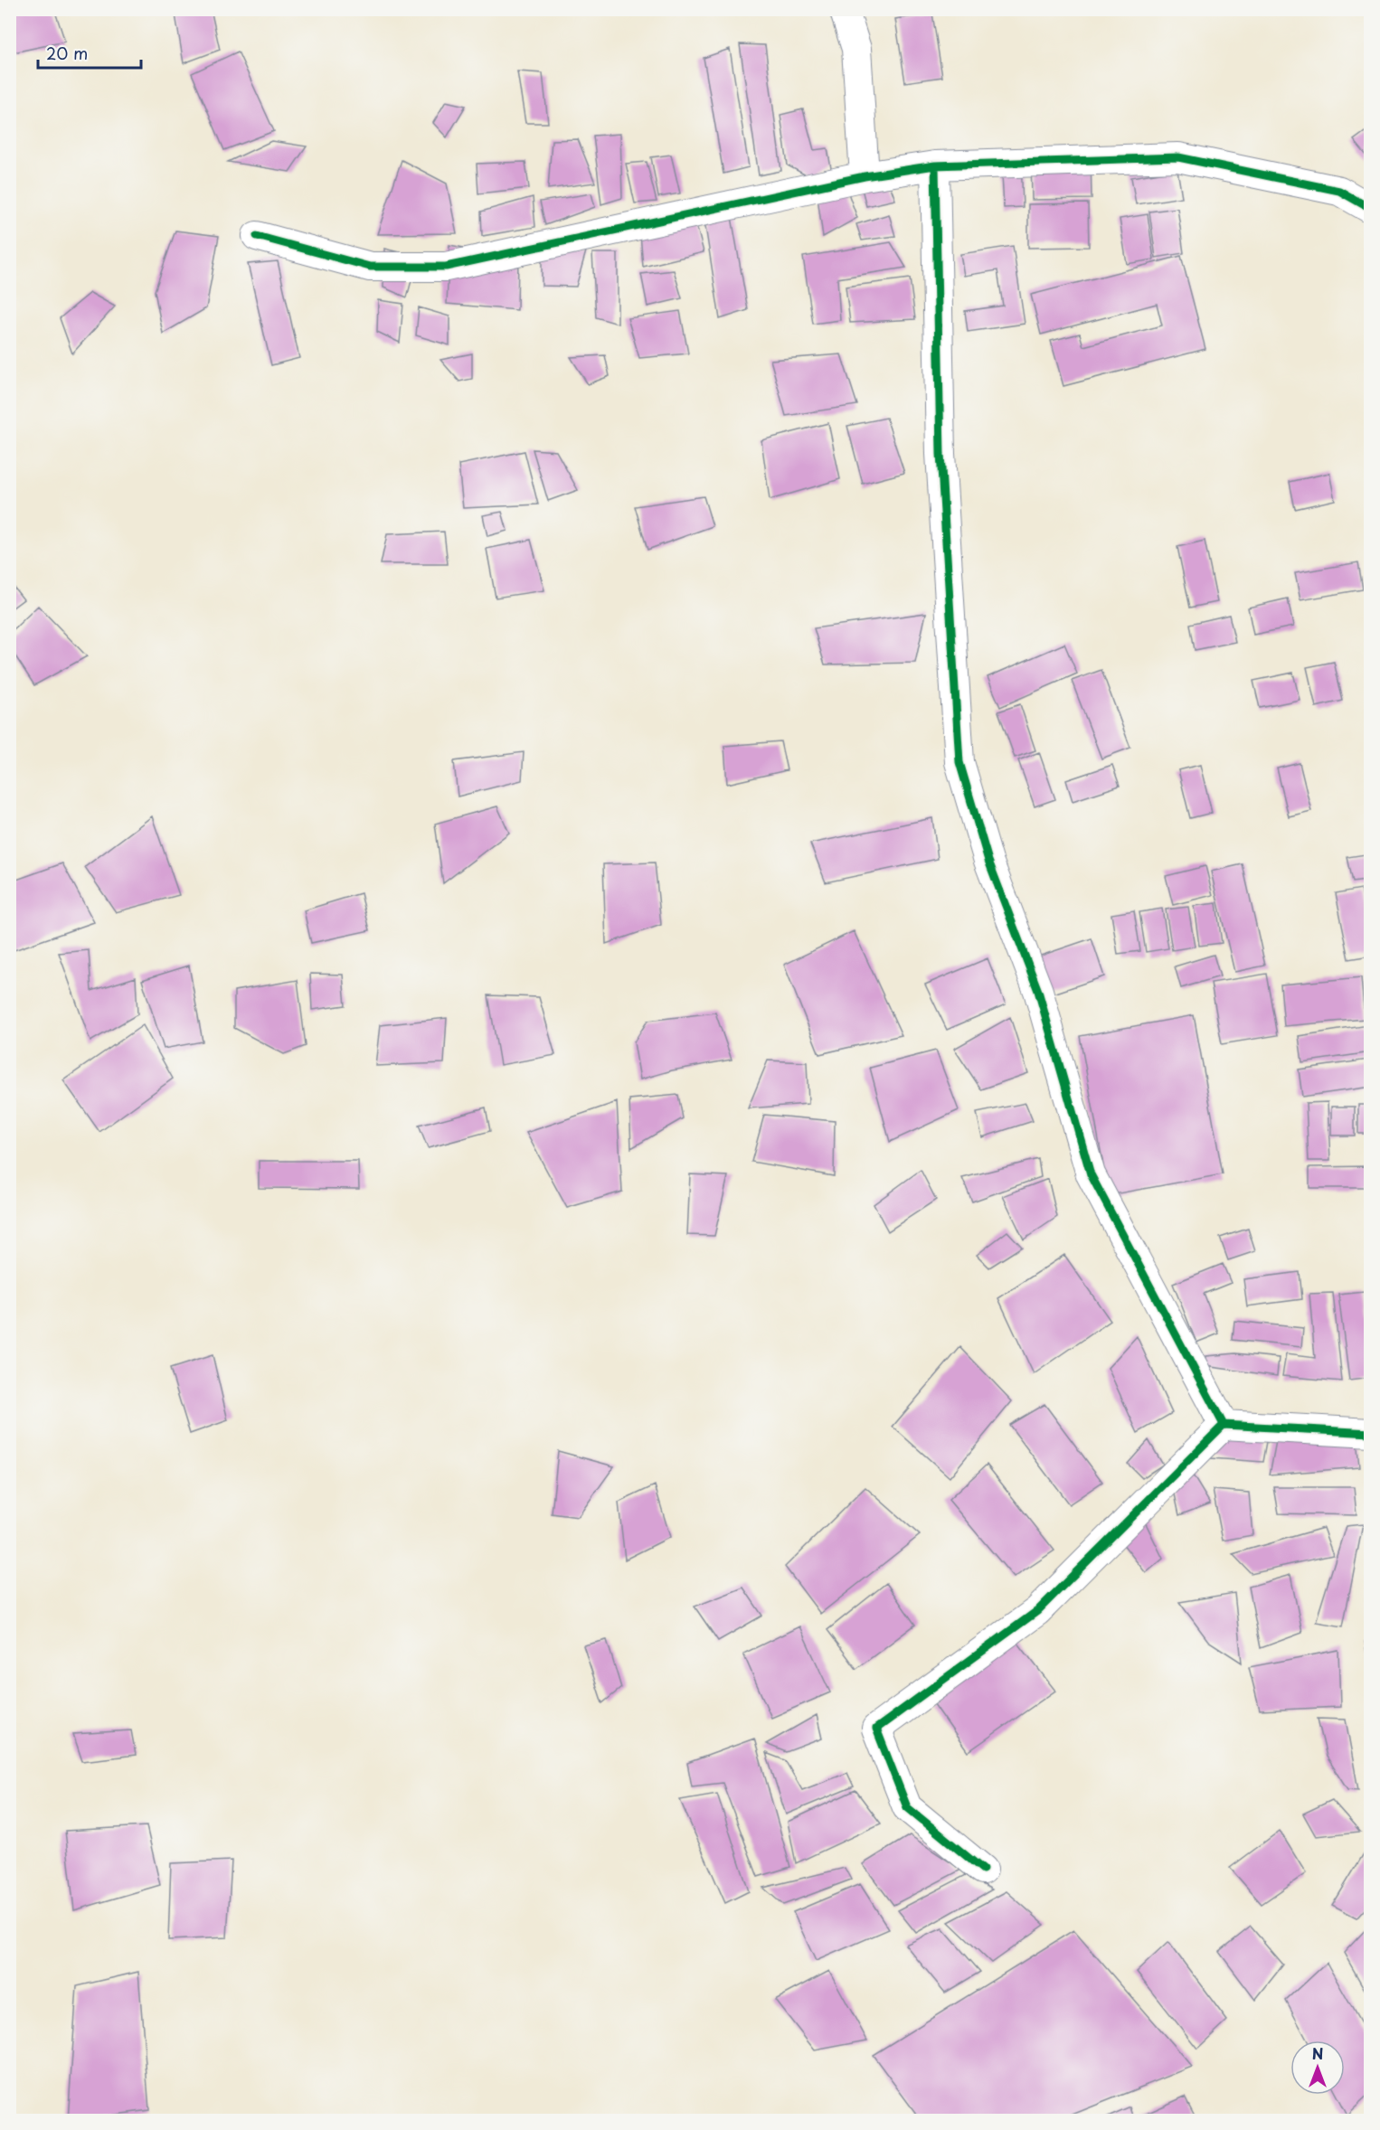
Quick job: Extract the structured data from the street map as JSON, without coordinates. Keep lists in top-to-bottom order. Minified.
{"scale_bar":"20 m","north":"top"}
